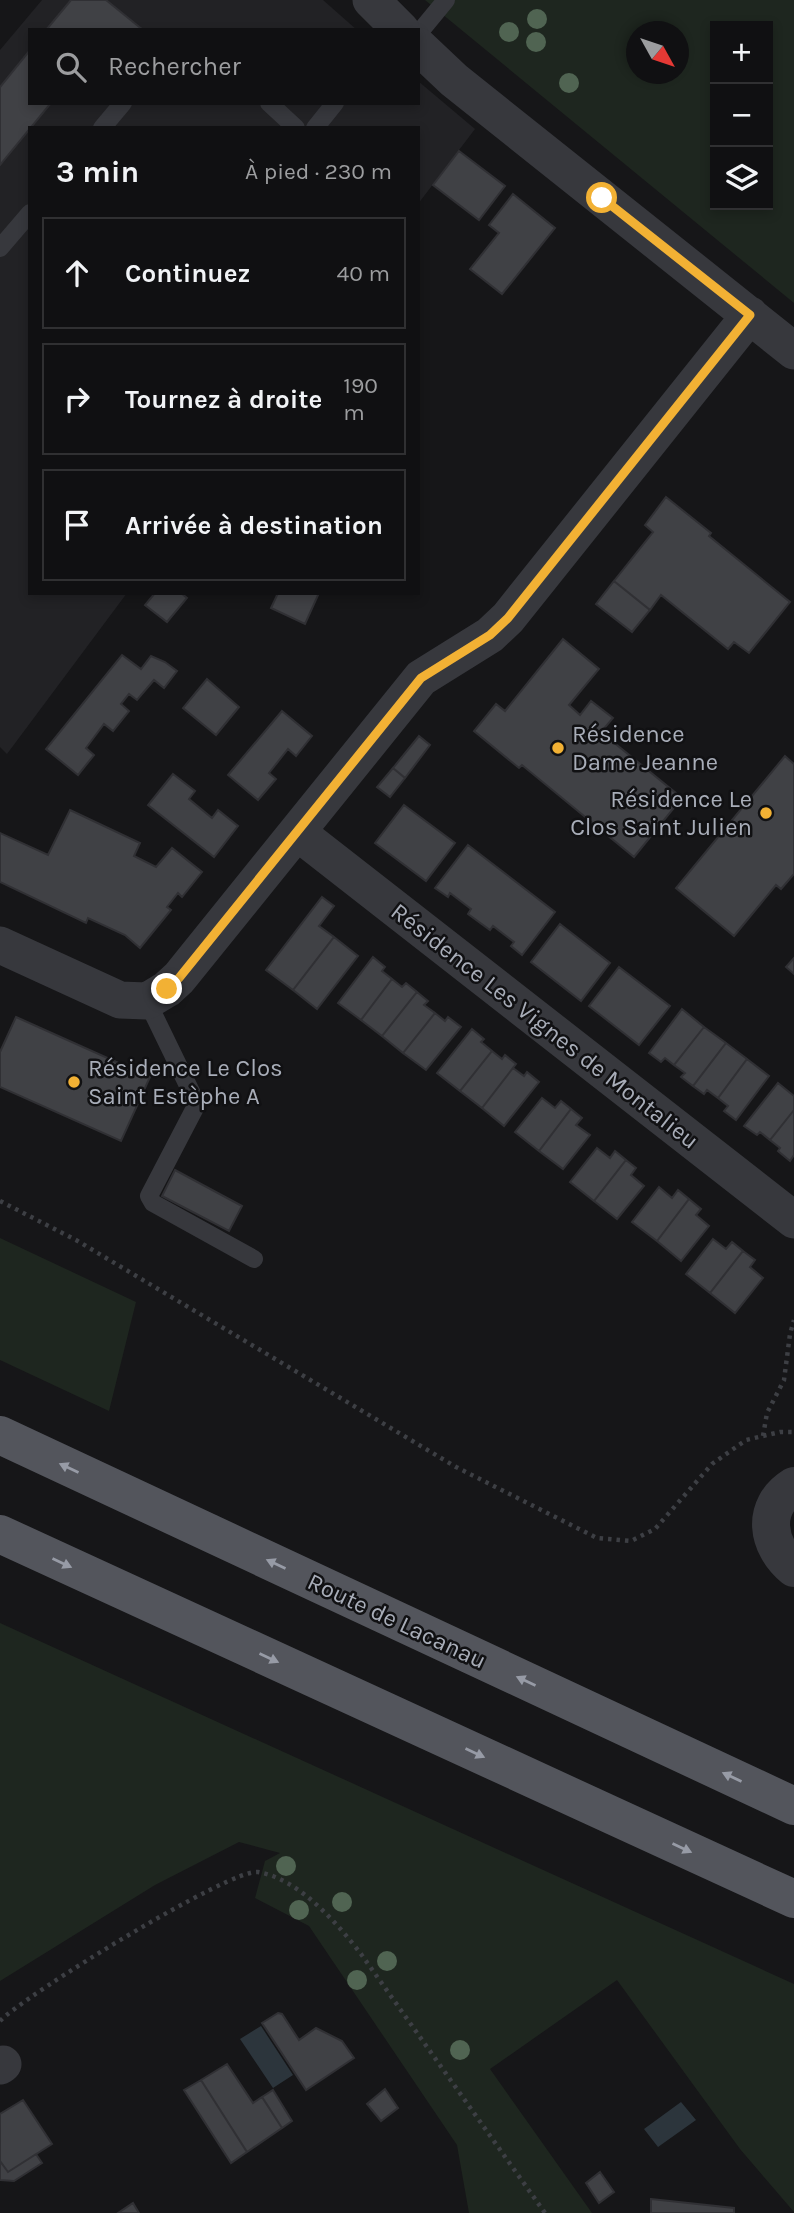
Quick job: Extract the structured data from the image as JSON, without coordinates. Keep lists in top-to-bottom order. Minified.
{"streets":{"main road":["Route de Lacanau"],"street":["Résidence Les Vignes de Montalieu"]},"places":["Résidence Dame Jeanne","Résidence Le Clos Saint Julien","Résidence Le Clos Saint Estèphe A"],"north":"bottom right","page":{"map_buttons":["+","−"],"search":"Rechercher","heading":["3 min","À pied · 230 m"],"list":[["Continuez","40 m"],["Tournez à droite","190 m"],"Arrivée à destination"]}}
